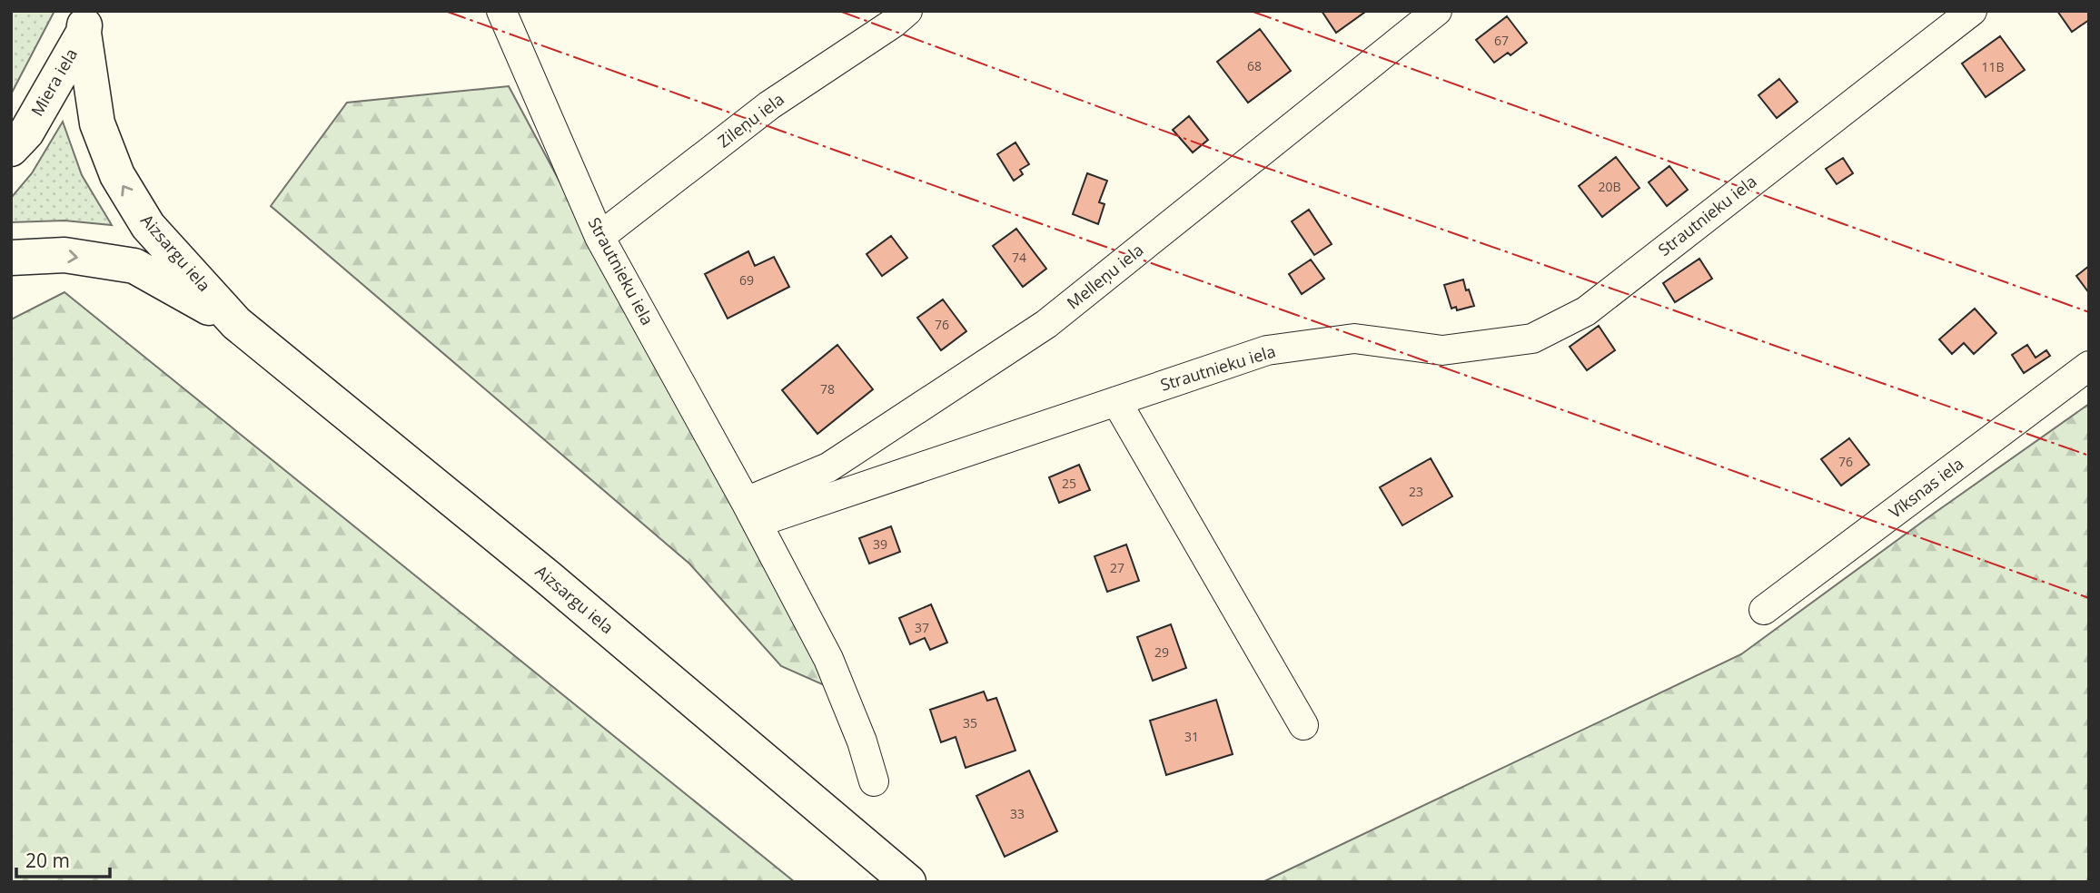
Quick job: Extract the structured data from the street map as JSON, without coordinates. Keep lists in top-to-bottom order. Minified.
{"streets":{"highway":["Miera iela","Aizsargu iela"],"street":["Zileņu iela","Strautnieku iela","Melleņu iela","Vīksnas iela"]},"crossings":[["Miera iela","Aizsargu iela"],["Zileņu iela","Strautnieku iela"],["Strautnieku iela","Melleņu iela"]],"house_numbers":["67","68","11B","20B","74","69","76","78","76","25","23","39","27","37","29","35","31","33"],"scale_bar":"20 m"}
